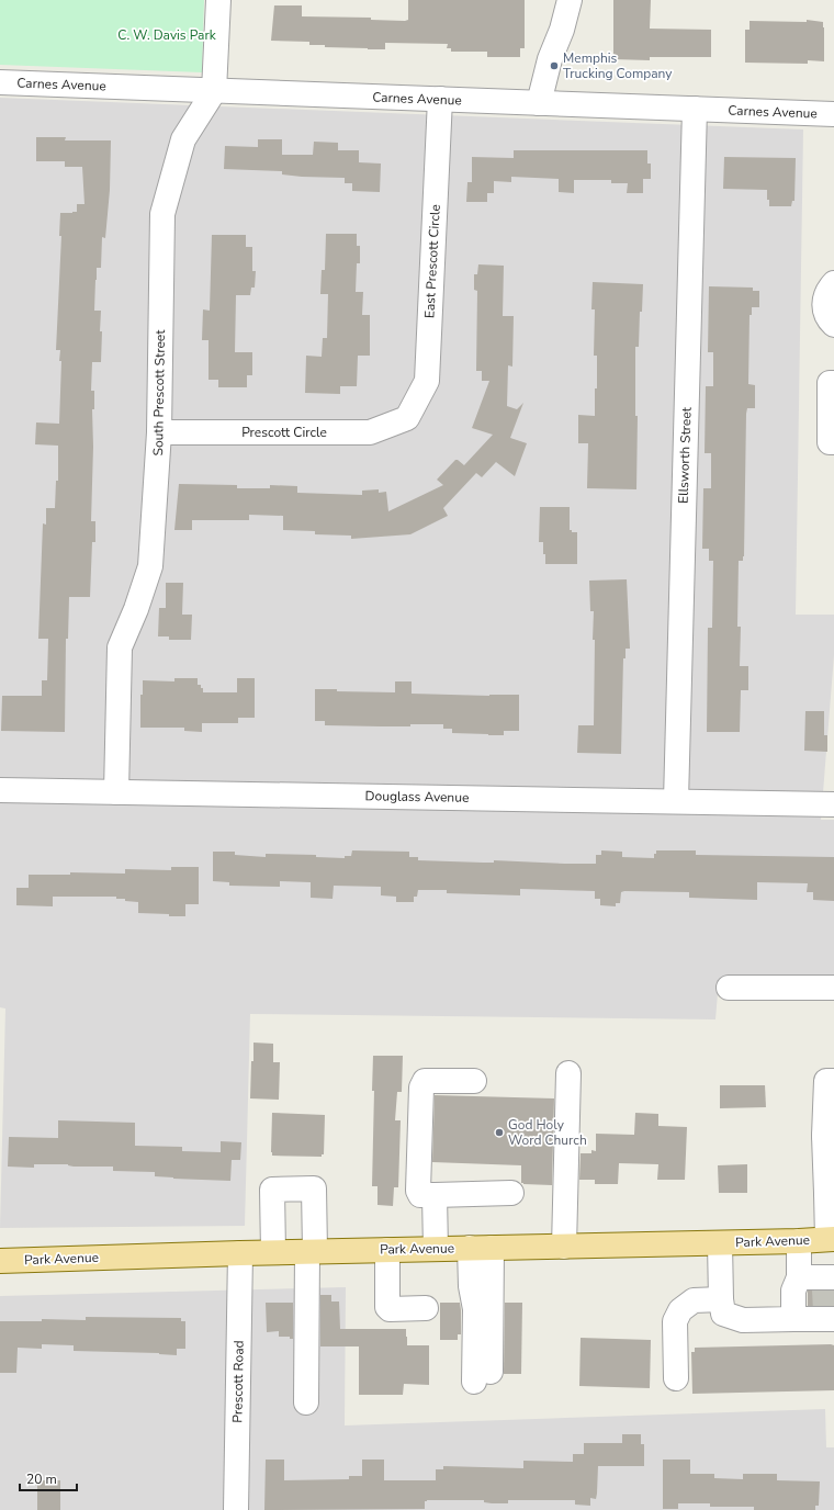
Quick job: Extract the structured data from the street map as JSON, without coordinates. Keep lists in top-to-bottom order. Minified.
{"streets":{"main road":["Park Avenue"],"street":["Carnes Avenue","East Prescott Circle","South Prescott Street","Prescott Circle","Ellsworth Street","Douglass Avenue","Prescott Road"]},"crossings":[["Carnes Avenue","East Prescott Circle"],["Carnes Avenue","South Prescott Street"],["Carnes Avenue","Ellsworth Street"],["East Prescott Circle","Prescott Circle"],["South Prescott Street","Prescott Circle"],["South Prescott Street","Douglass Avenue"],["Ellsworth Street","Douglass Avenue"],["Park Avenue","Prescott Road"]],"parks":["C. W. Davis Park"],"places":["Memphis Trucking Company","God Holy Word Church"],"scale_bar":"20 m"}
